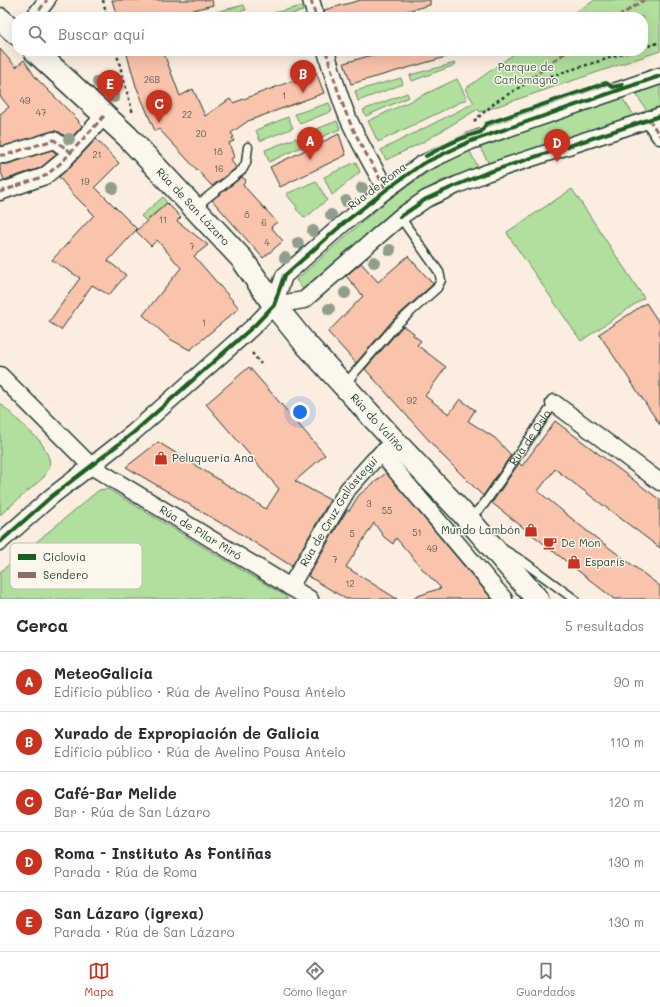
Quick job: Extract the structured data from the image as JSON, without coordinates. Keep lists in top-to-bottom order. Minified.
{"streets":{"main road":["Rúa de San Lázaro","Rúa do Valiño"],"street":["Rúa de Roma","Rúa de Oslo","Rúa de Cruz Gallástegui","Rúa de Pilar Miró"]},"crossings":[["Rúa de Roma","Rúa de San Lázaro"],["Rúa de Roma","Rúa do Valiño"],["Rúa de San Lázaro","Rúa do Valiño"],["Rúa do Valiño","Rúa de Oslo"],["Rúa do Valiño","Rúa de Cruz Gallástegui"],["Rúa de Cruz Gallástegui","Rúa de Pilar Miró"]],"parks":["Parque de Carlomagno"],"places":{"shop":["Peluquería Ana","Mundo Lambón","Esparís"],"cafe":["De Mon"]},"house_numbers":["26B","1","49","47","22","20","18","21","16","19","8","11","6","4","7","1","92","3","55","51","5","49","7","12"],"legend":["Ciclovía","Sendero"],"page":{"search":"Buscar aquí","pins":["B","E","C","A","D"],"heading":["Cerca","5 resultados"],"list":[{"mark":"A","name":"MeteoGalicia","note":"Edificio público · Rúa de Avelino Pousa Antelo","value":"90 m"},{"mark":"B","name":"Xurado de Expropiación de Galicia","note":"Edificio público · Rúa de Avelino Pousa Antelo","value":"110 m"},{"mark":"C","name":"Café-Bar Melide","note":"Bar · Rúa de San Lázaro","value":"120 m"},{"mark":"D","name":"Roma - Instituto As Fontiñas","note":"Parada · Rúa de Roma","value":"130 m"},{"mark":"E","name":"San Lázaro (igrexa)","note":"Parada · Rúa de San Lázaro","value":"130 m"}],"nav":["Mapa","Cómo llegar","Guardados"]}}
